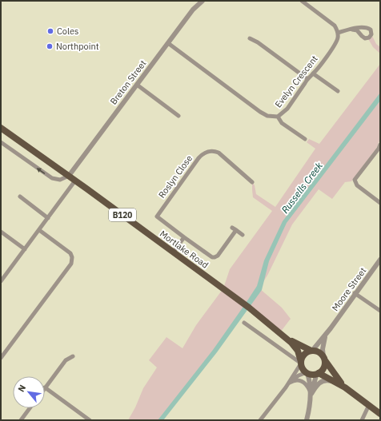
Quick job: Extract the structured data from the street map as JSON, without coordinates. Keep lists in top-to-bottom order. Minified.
{"streets":{"main road":["B120","Mortlake Road"],"street":["Evelyn Crescent","Breton Street","Roslyn Close","Moore Street"]},"crossings":[["Evelyn Crescent","Breton Street"],["Breton Street","Mortlake Road"],["B120","Mortlake Road"],["B120","Moore Street"],["Mortlake Road","Moore Street"]],"water":["Russells Creek"],"places":["Coles","Northpoint"],"north":"top left"}
